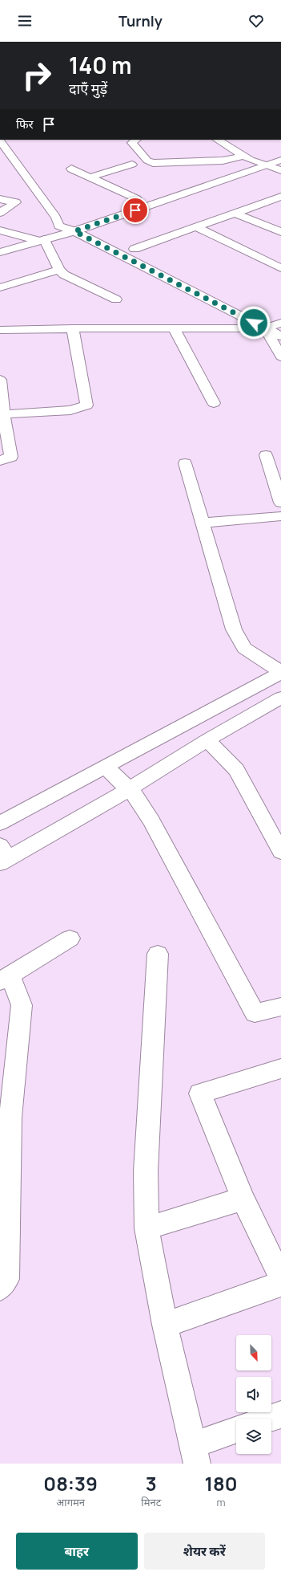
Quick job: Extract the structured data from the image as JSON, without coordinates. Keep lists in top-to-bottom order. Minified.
{"north":"bottom right","page":{"header":"Turnly","turn":["140 m","दाएँ मुड़ें"],"then":"फिर","eta":["08:39","आगमन","3","मिनट","180","m"],"buttons":["बाहर","शेयर करें"]}}
